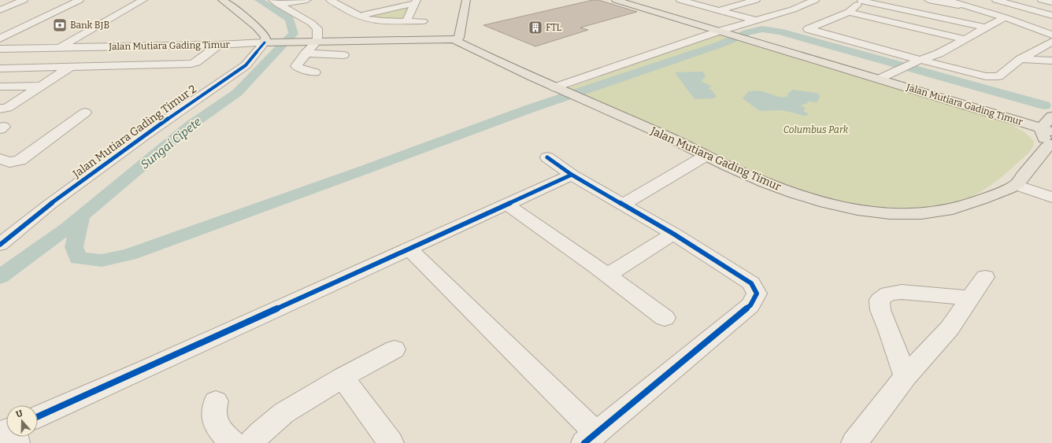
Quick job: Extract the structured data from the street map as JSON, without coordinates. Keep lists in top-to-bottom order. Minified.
{"streets":{"main road":["Jalan Mutiara Gading Timur"],"street":["Jalan Mutiara Gading Timur 2"]},"crossings":[["Jalan Mutiara Gading Timur","Jalan Mutiara Gading Timur 2"]],"water":["Sungai Cipete"],"parks":["Columbus Park"],"places":{"bank":["Bank BJB"],"building":["FTL"]},"north":"top"}
